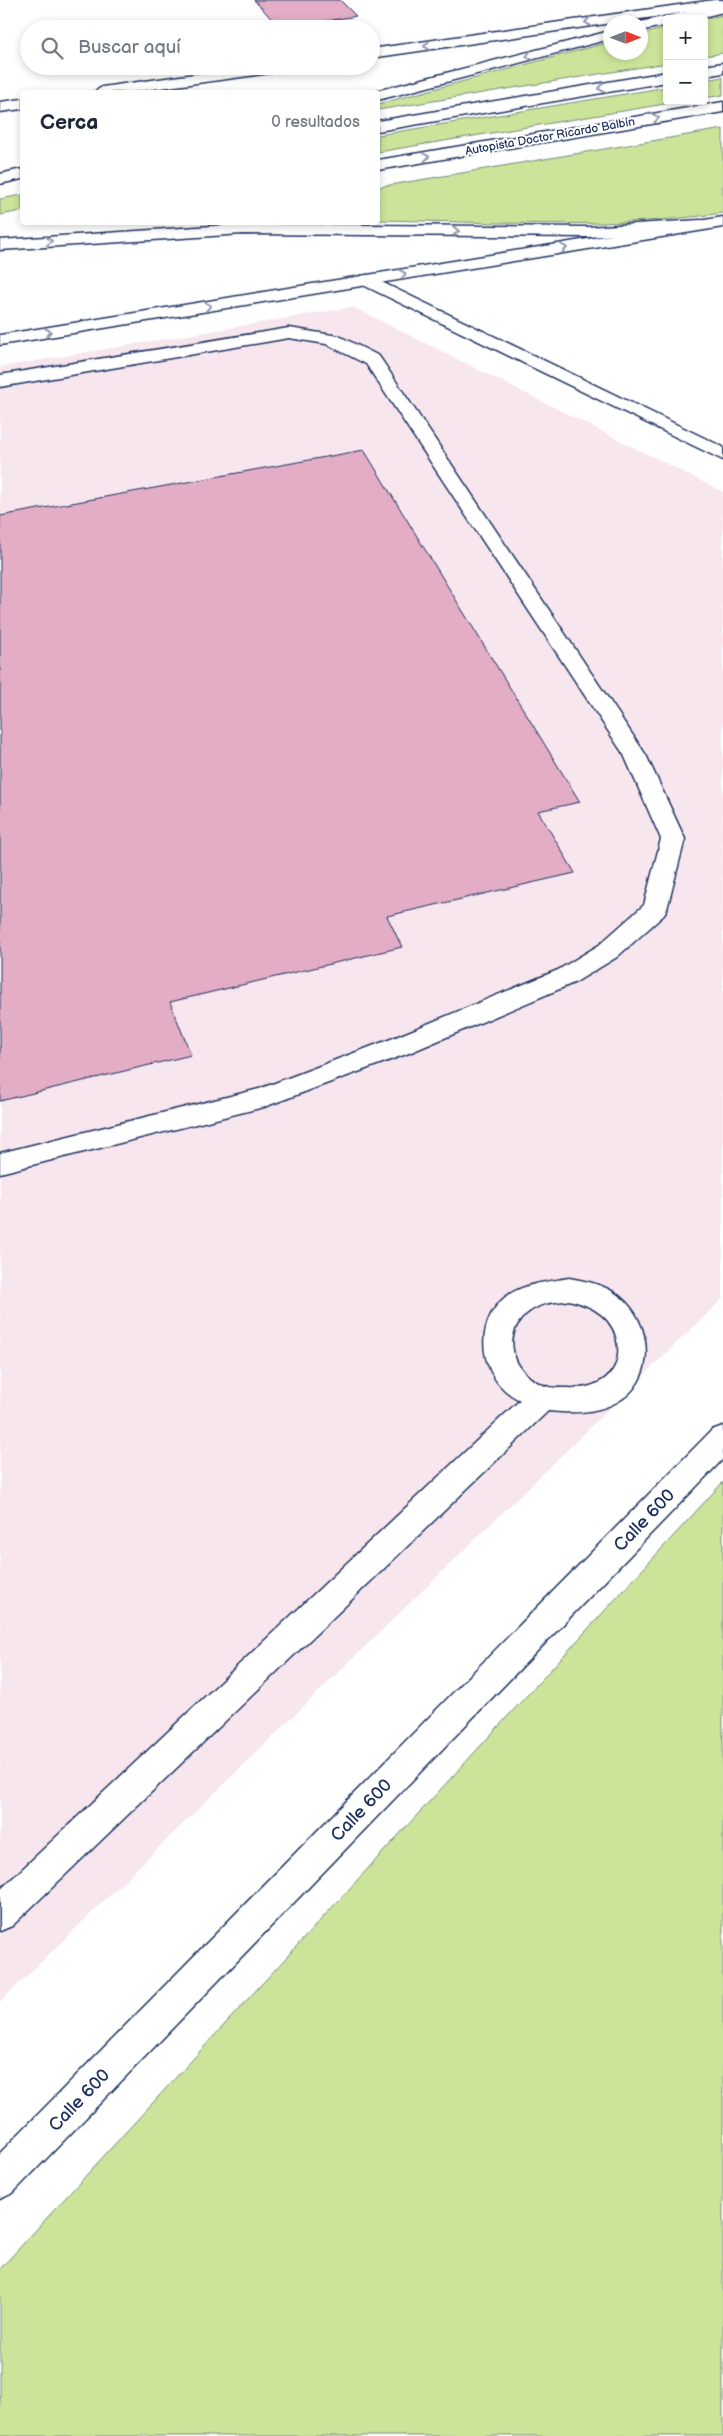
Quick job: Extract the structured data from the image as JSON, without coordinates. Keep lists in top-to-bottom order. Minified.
{"streets":{"main road":["Autopista Doctor Ricardo Balbín","Calle 600"]},"north":"right","page":{"map_buttons":["+","−"],"search":"Buscar aquí","heading":["Cerca","0 resultados"]}}
